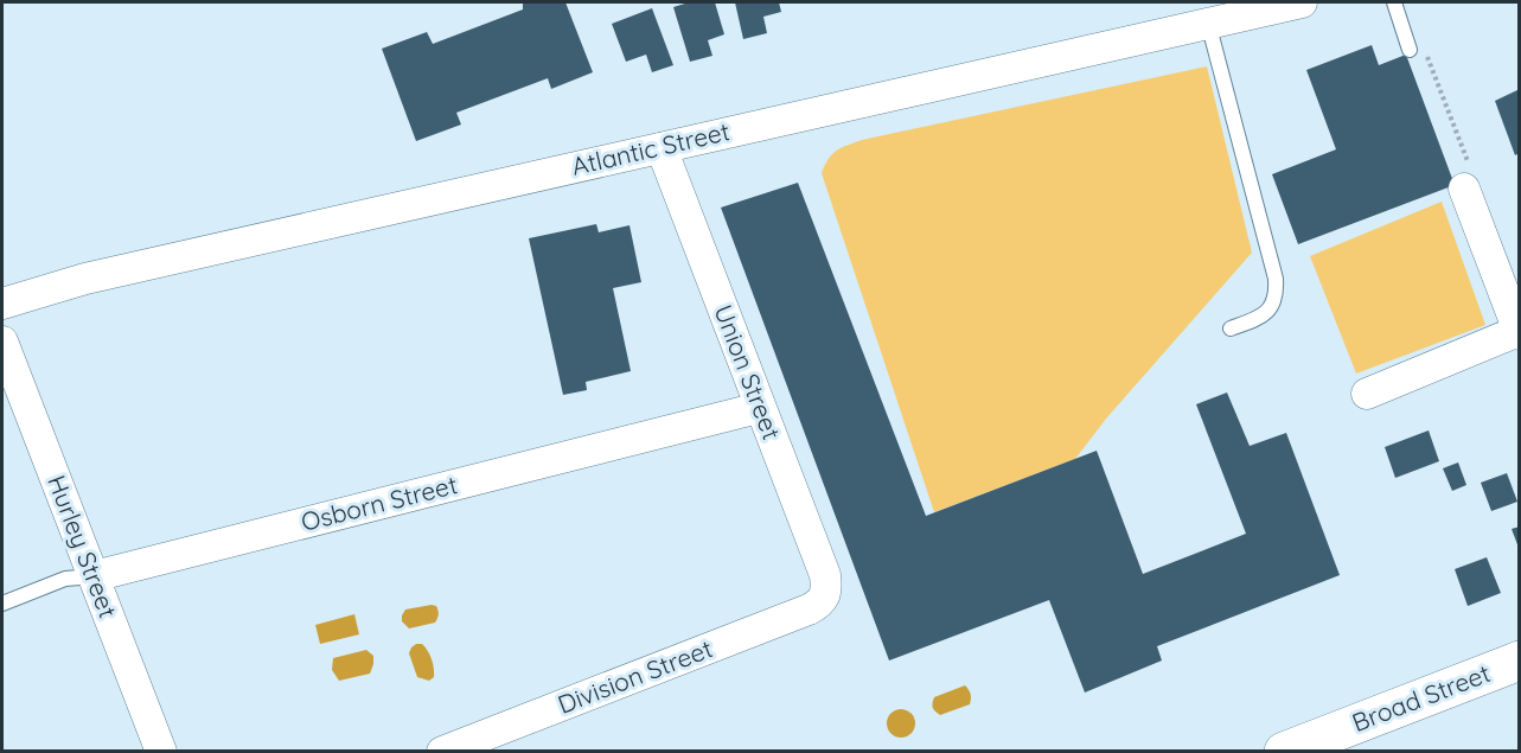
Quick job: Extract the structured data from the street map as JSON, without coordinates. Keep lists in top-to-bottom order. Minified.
{"streets":{"main road":["Broad Street"],"street":["Atlantic Street","Union Street","Osborn Street","Hurley Street","Division Street"]},"crossings":[["Atlantic Street","Union Street"],["Union Street","Osborn Street"],["Union Street","Division Street"],["Osborn Street","Hurley Street"]]}
